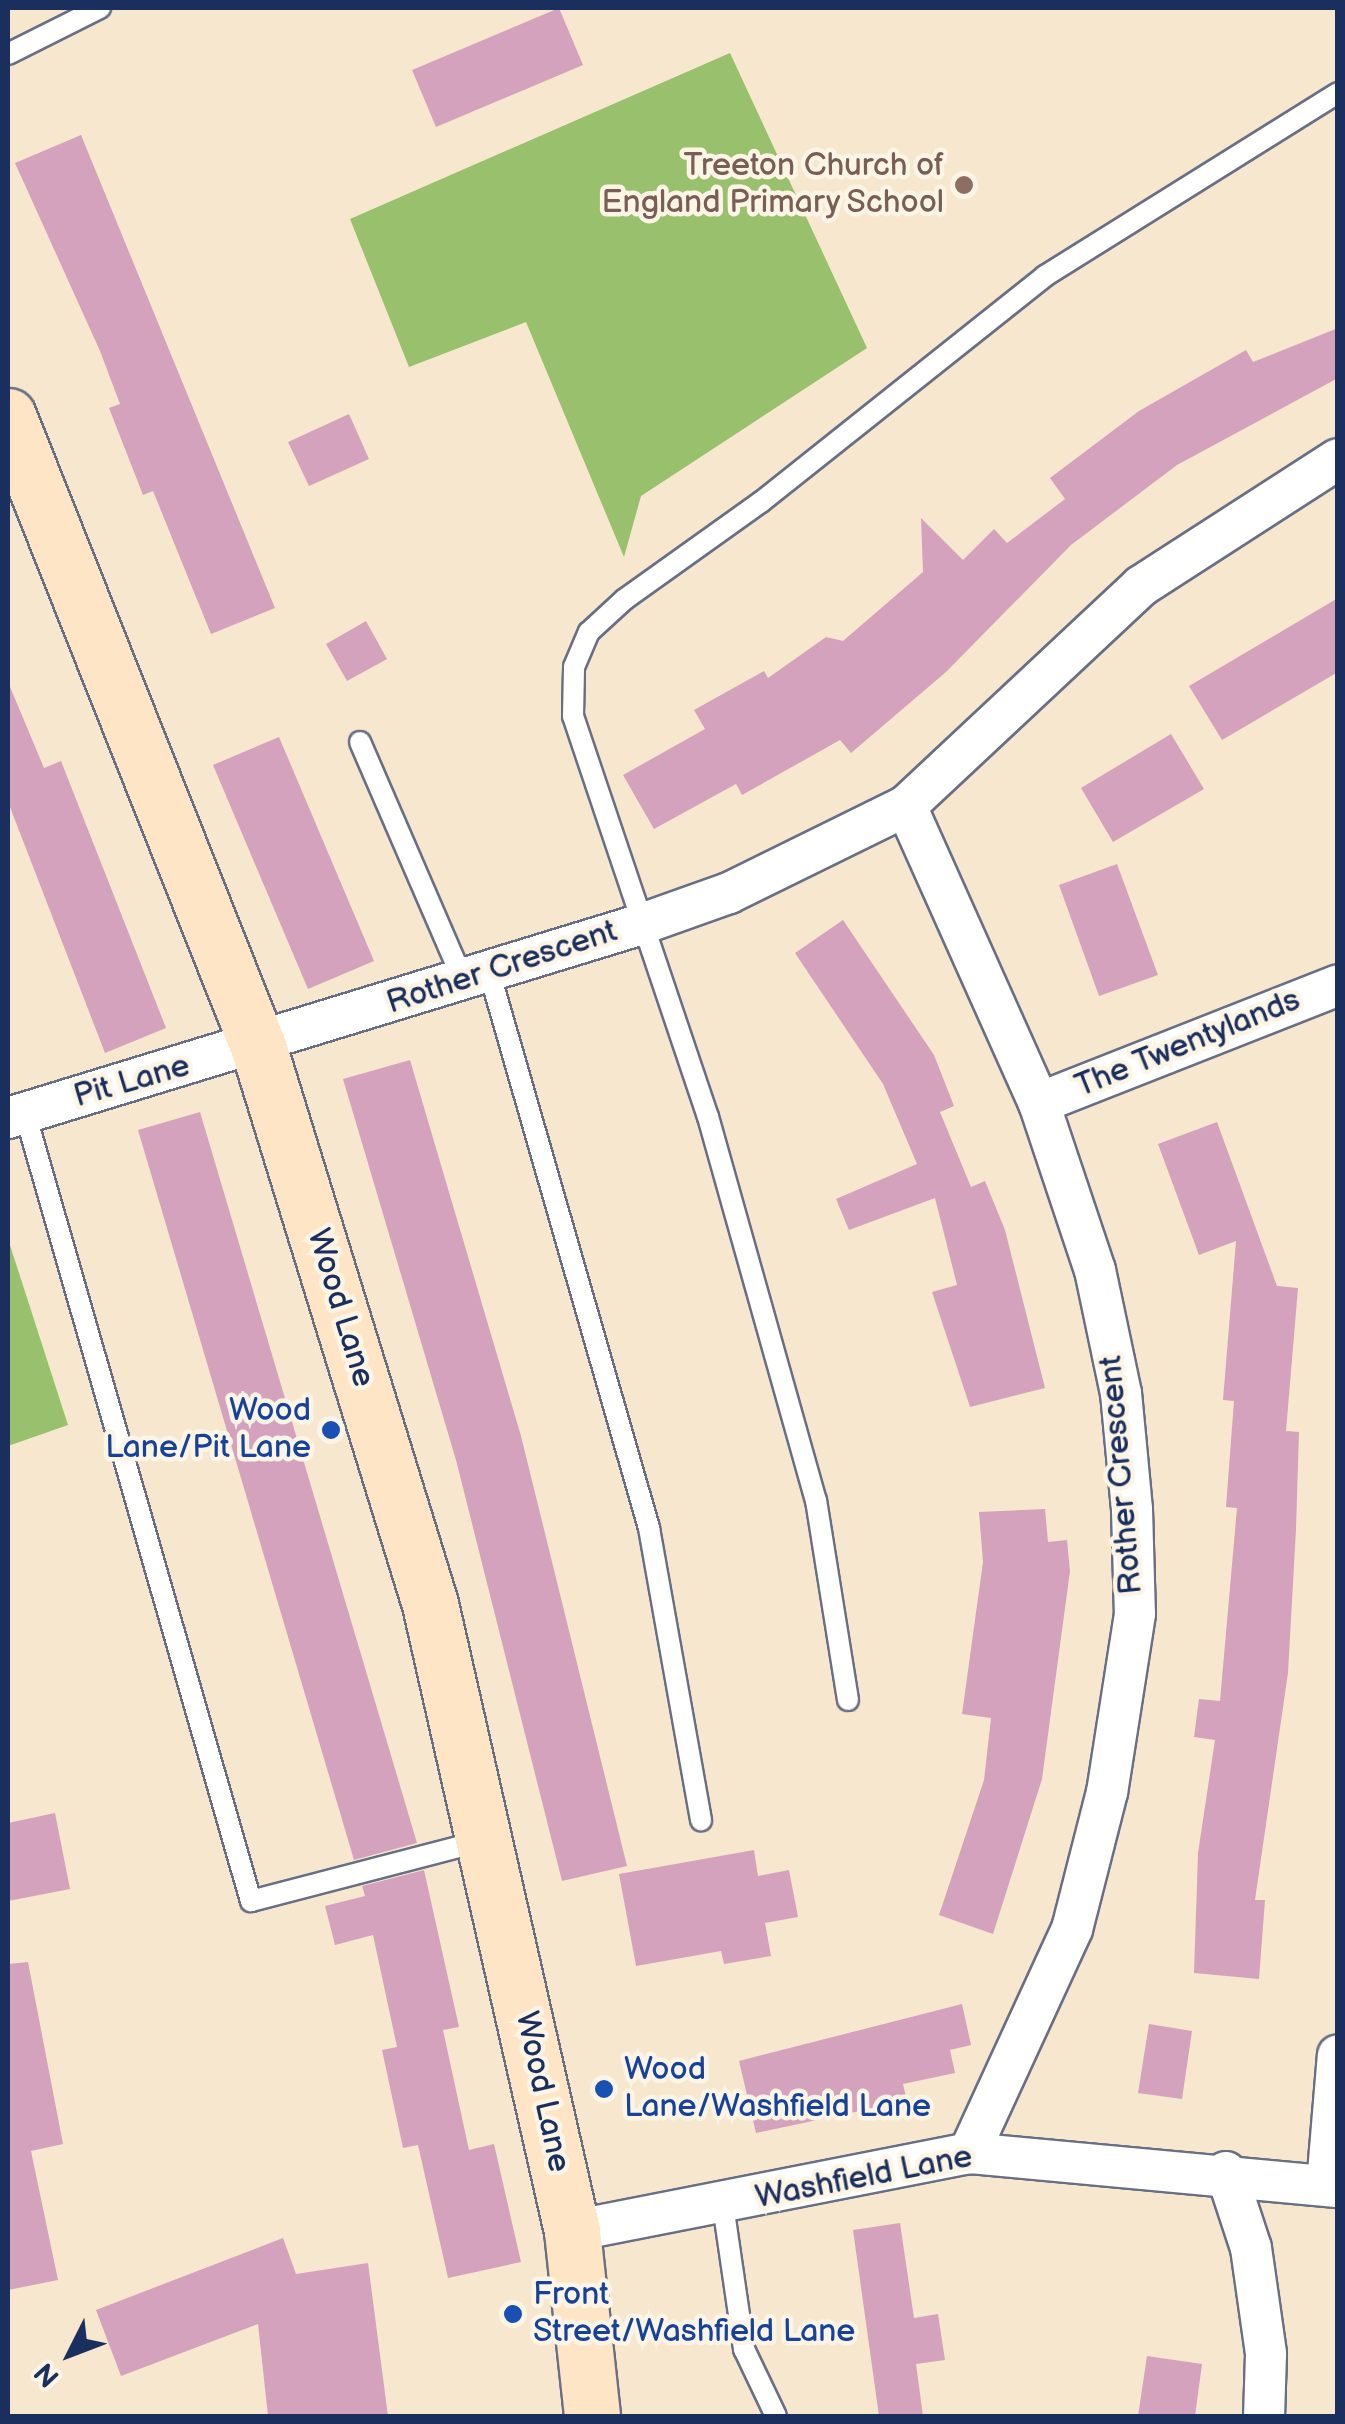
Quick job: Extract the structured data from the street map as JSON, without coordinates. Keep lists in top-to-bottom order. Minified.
{"streets":{"street":["Rother Crescent","The Twentylands","Pit Lane","Wood Lane","Washfield Lane"]},"crossings":[["Rother Crescent","The Twentylands"],["Rother Crescent","Pit Lane"],["Rother Crescent","Wood Lane"],["Rother Crescent","Washfield Lane"],["Pit Lane","Wood Lane"],["Wood Lane","Washfield Lane"]],"places":["Treeton Church of England Primary School","Wood Lane/Pit Lane","Wood Lane/Washfield Lane","Front Street/Washfield Lane"],"north":"bottom left"}
